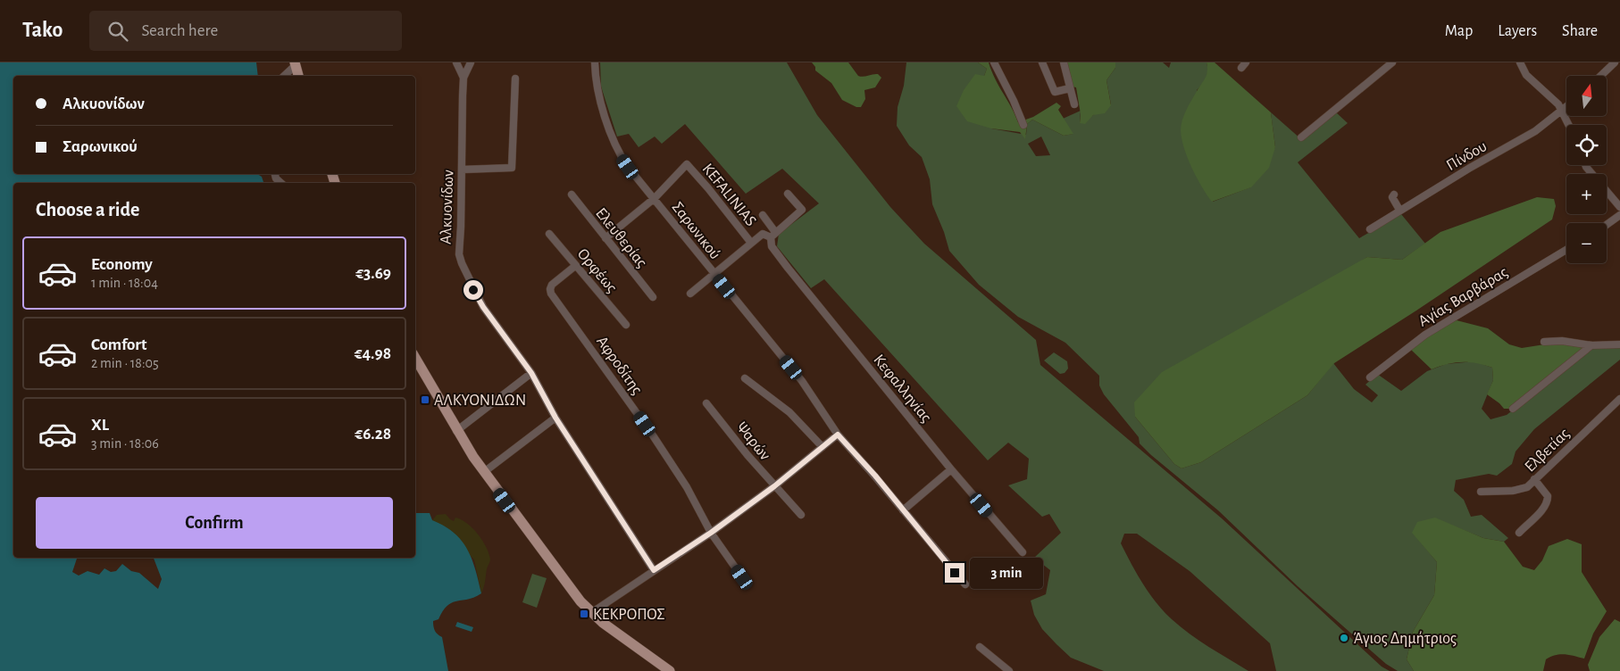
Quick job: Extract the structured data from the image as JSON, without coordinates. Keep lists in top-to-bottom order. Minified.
{"streets":{"street":["Πίνδου","KEFALINIAS","Αλκυονίδων","Σαρωνικού","Ελευθερίας","Ορφέως","Αγίας Βαρβάρας","Αφροδίτης","Κεφαλληνίας","Ψαρών","Ελβετίας"]},"crossings":[["KEFALINIAS","Σαρωνικού"],["Ορφέως","Αφροδίτης"]],"places":{"transit":["ΑΛΚΥΟΝΙΔΩΝ","ΚΕΚΡΟΠΟΣ"],"other":["Άγιος Δημήτριος"]},"north":"top","page":{"header":"Tako","search":"Search here","nav":["Map","Layers","Share"],"map_buttons":["+","−"],"banner":["Αλκυονίδων","Σαρωνικού"],"heading":"Choose a ride","list":[{"name":"Economy","note":"1 min · 18:04","value":"€3.69"},{"name":"Comfort","note":"2 min · 18:05","value":"€4.98"},{"name":"XL","note":"3 min · 18:06","value":"€6.28"}],"buttons":"Confirm","bubble":"3 min"}}
